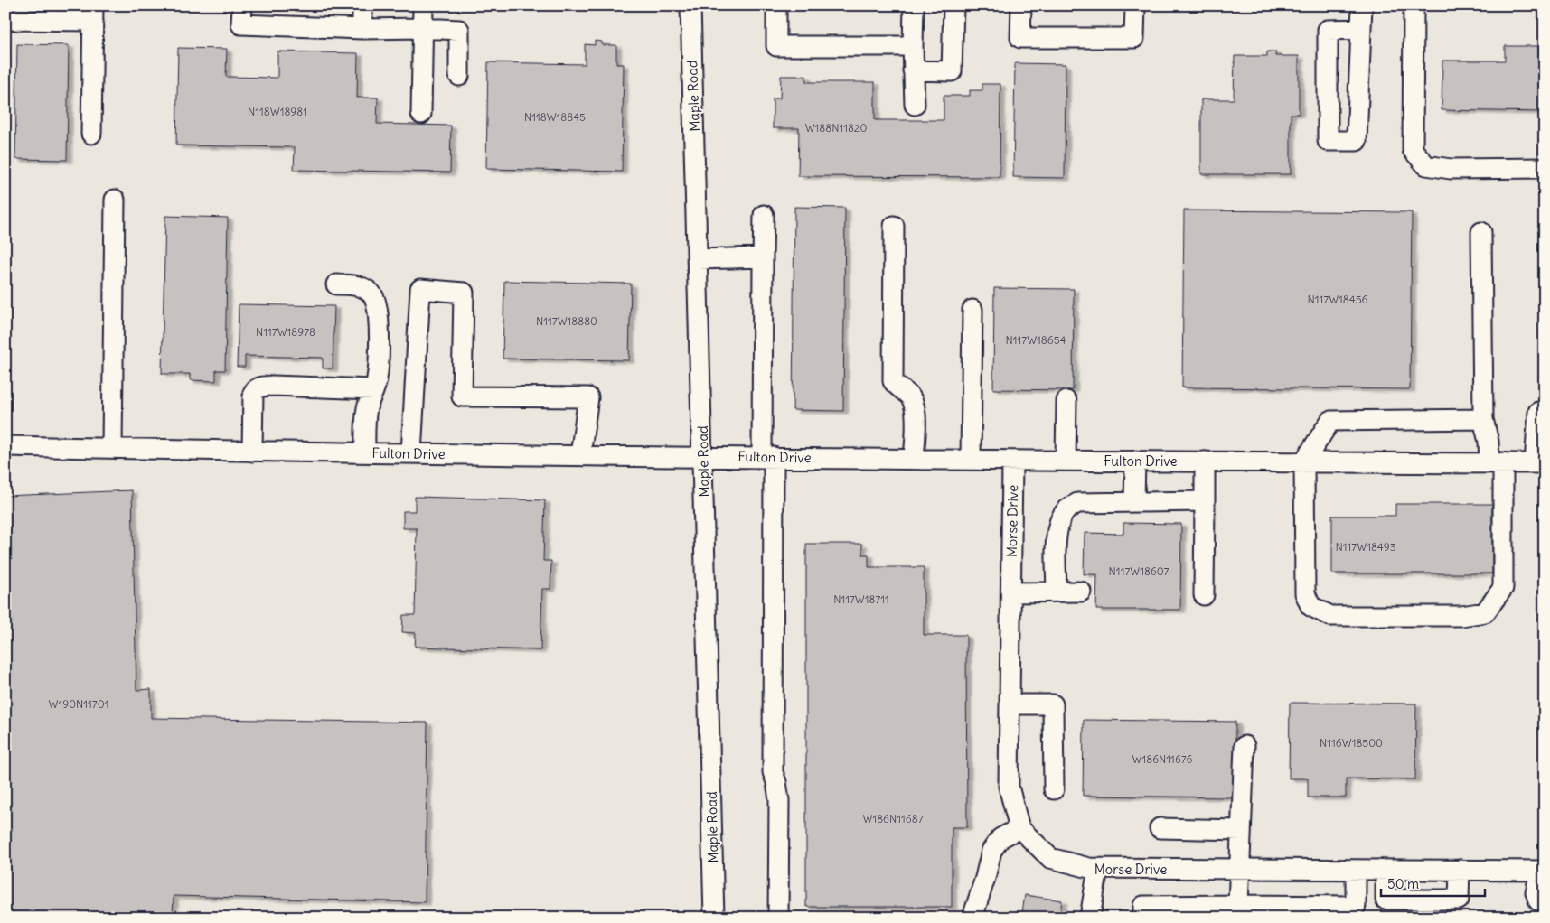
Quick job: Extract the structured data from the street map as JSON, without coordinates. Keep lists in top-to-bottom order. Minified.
{"streets":{"street":["Maple Road","Fulton Drive","Morse Drive"]},"crossings":[["Maple Road","Fulton Drive"],["Fulton Drive","Morse Drive"]],"house_numbers":["N118W18981","N118W18845","W188N11820","N117W18456","N117W18880","N117W18978","N117W18654","N117W18493","N117W18607","N117W18711","W190N11701","N116W18500","W186N11676","W186N11687"],"scale_bar":"50 m"}
